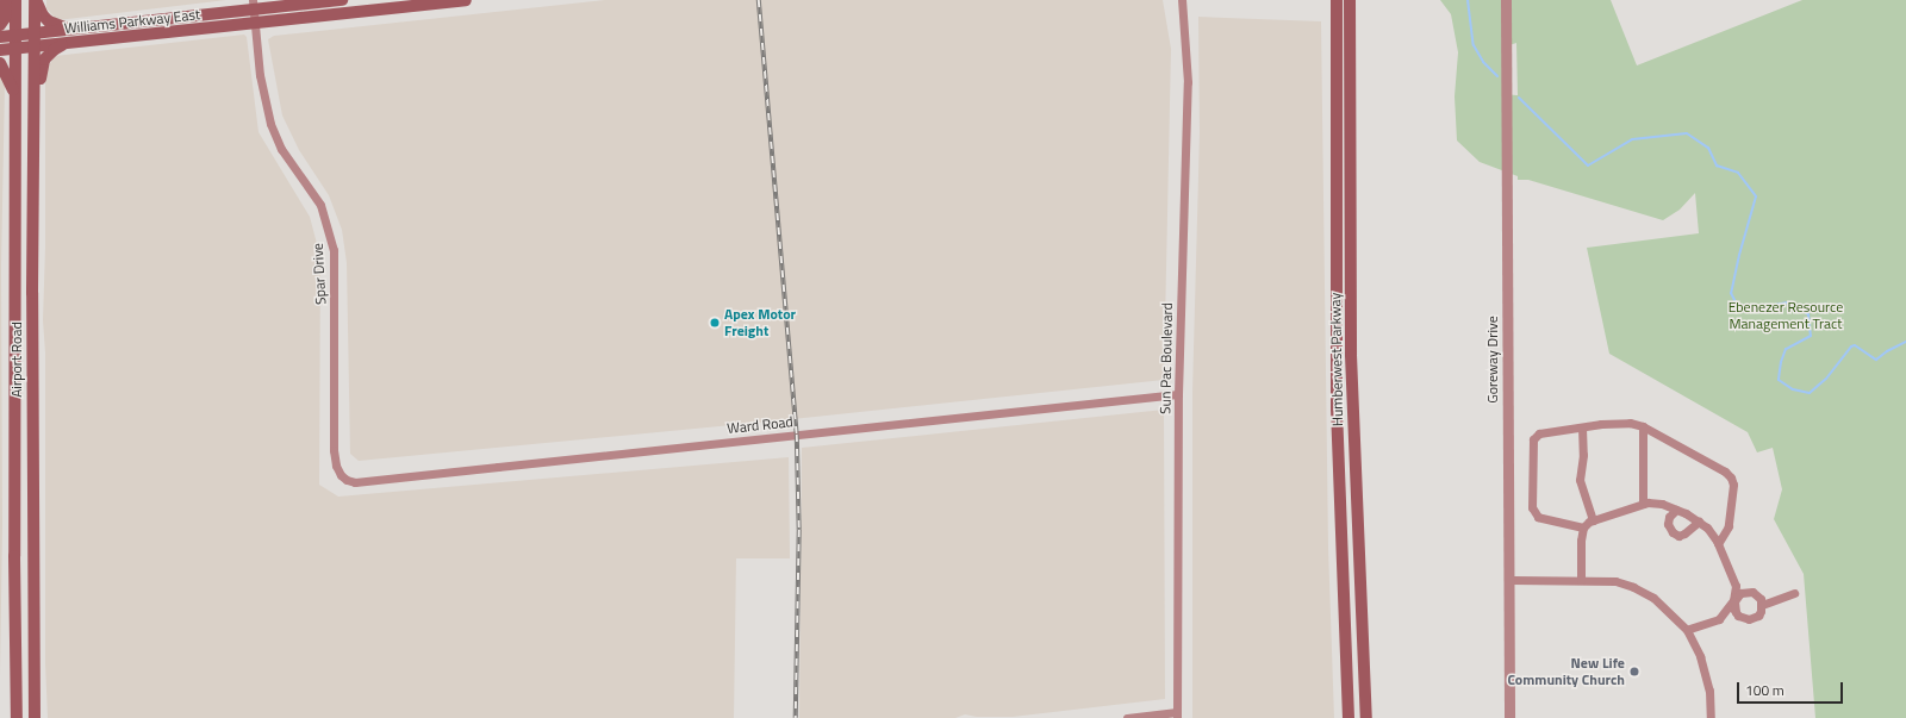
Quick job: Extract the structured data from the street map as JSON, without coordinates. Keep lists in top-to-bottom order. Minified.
{"streets":{"main road":["Williams Parkway East","Airport Road","Humberwest Parkway"],"street":["Spar Drive","Sun Pac Boulevard","Goreway Drive","Ward Road"]},"crossings":[["Williams Parkway East","Spar Drive"],["Williams Parkway East","Airport Road"],["Spar Drive","Ward Road"],["Sun Pac Boulevard","Ward Road"]],"parks":["Ebenezer Resource Management Tract"],"places":["Apex Motor Freight","New Life Community Church"],"scale_bar":"100 m"}
